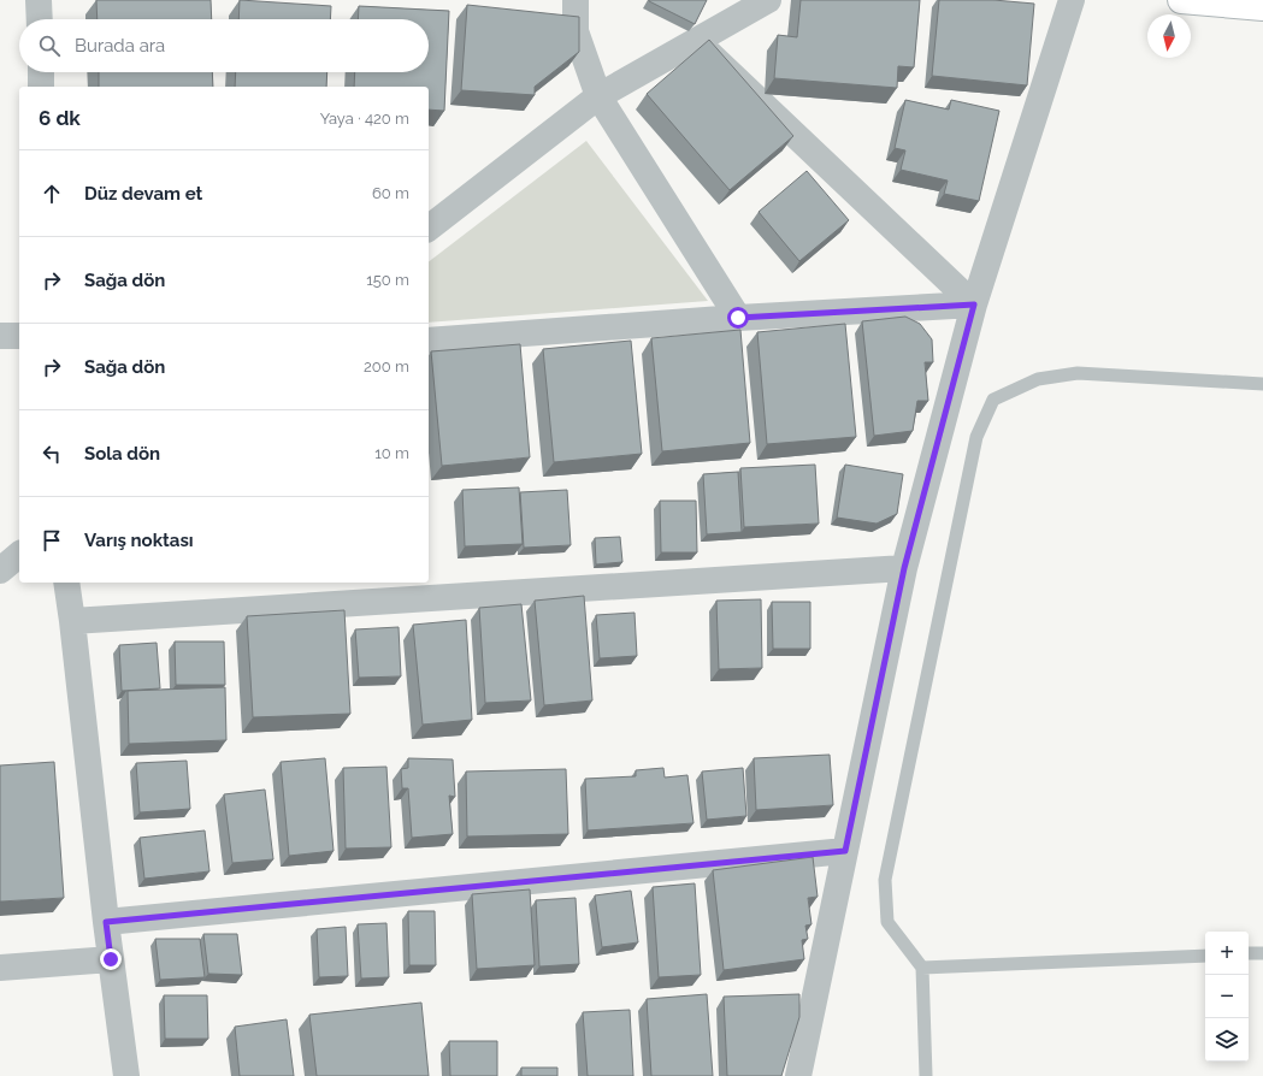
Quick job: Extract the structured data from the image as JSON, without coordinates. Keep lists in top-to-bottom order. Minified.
{"north":"bottom","page":{"search":"Burada ara","heading":["6 dk","Yaya · 420 m"],"list":[["Düz devam et","60 m"],["Sağa dön","150 m"],["Sağa dön","200 m"],["Sola dön","10 m"],"Varış noktası"],"map_buttons":["+","−"]}}
